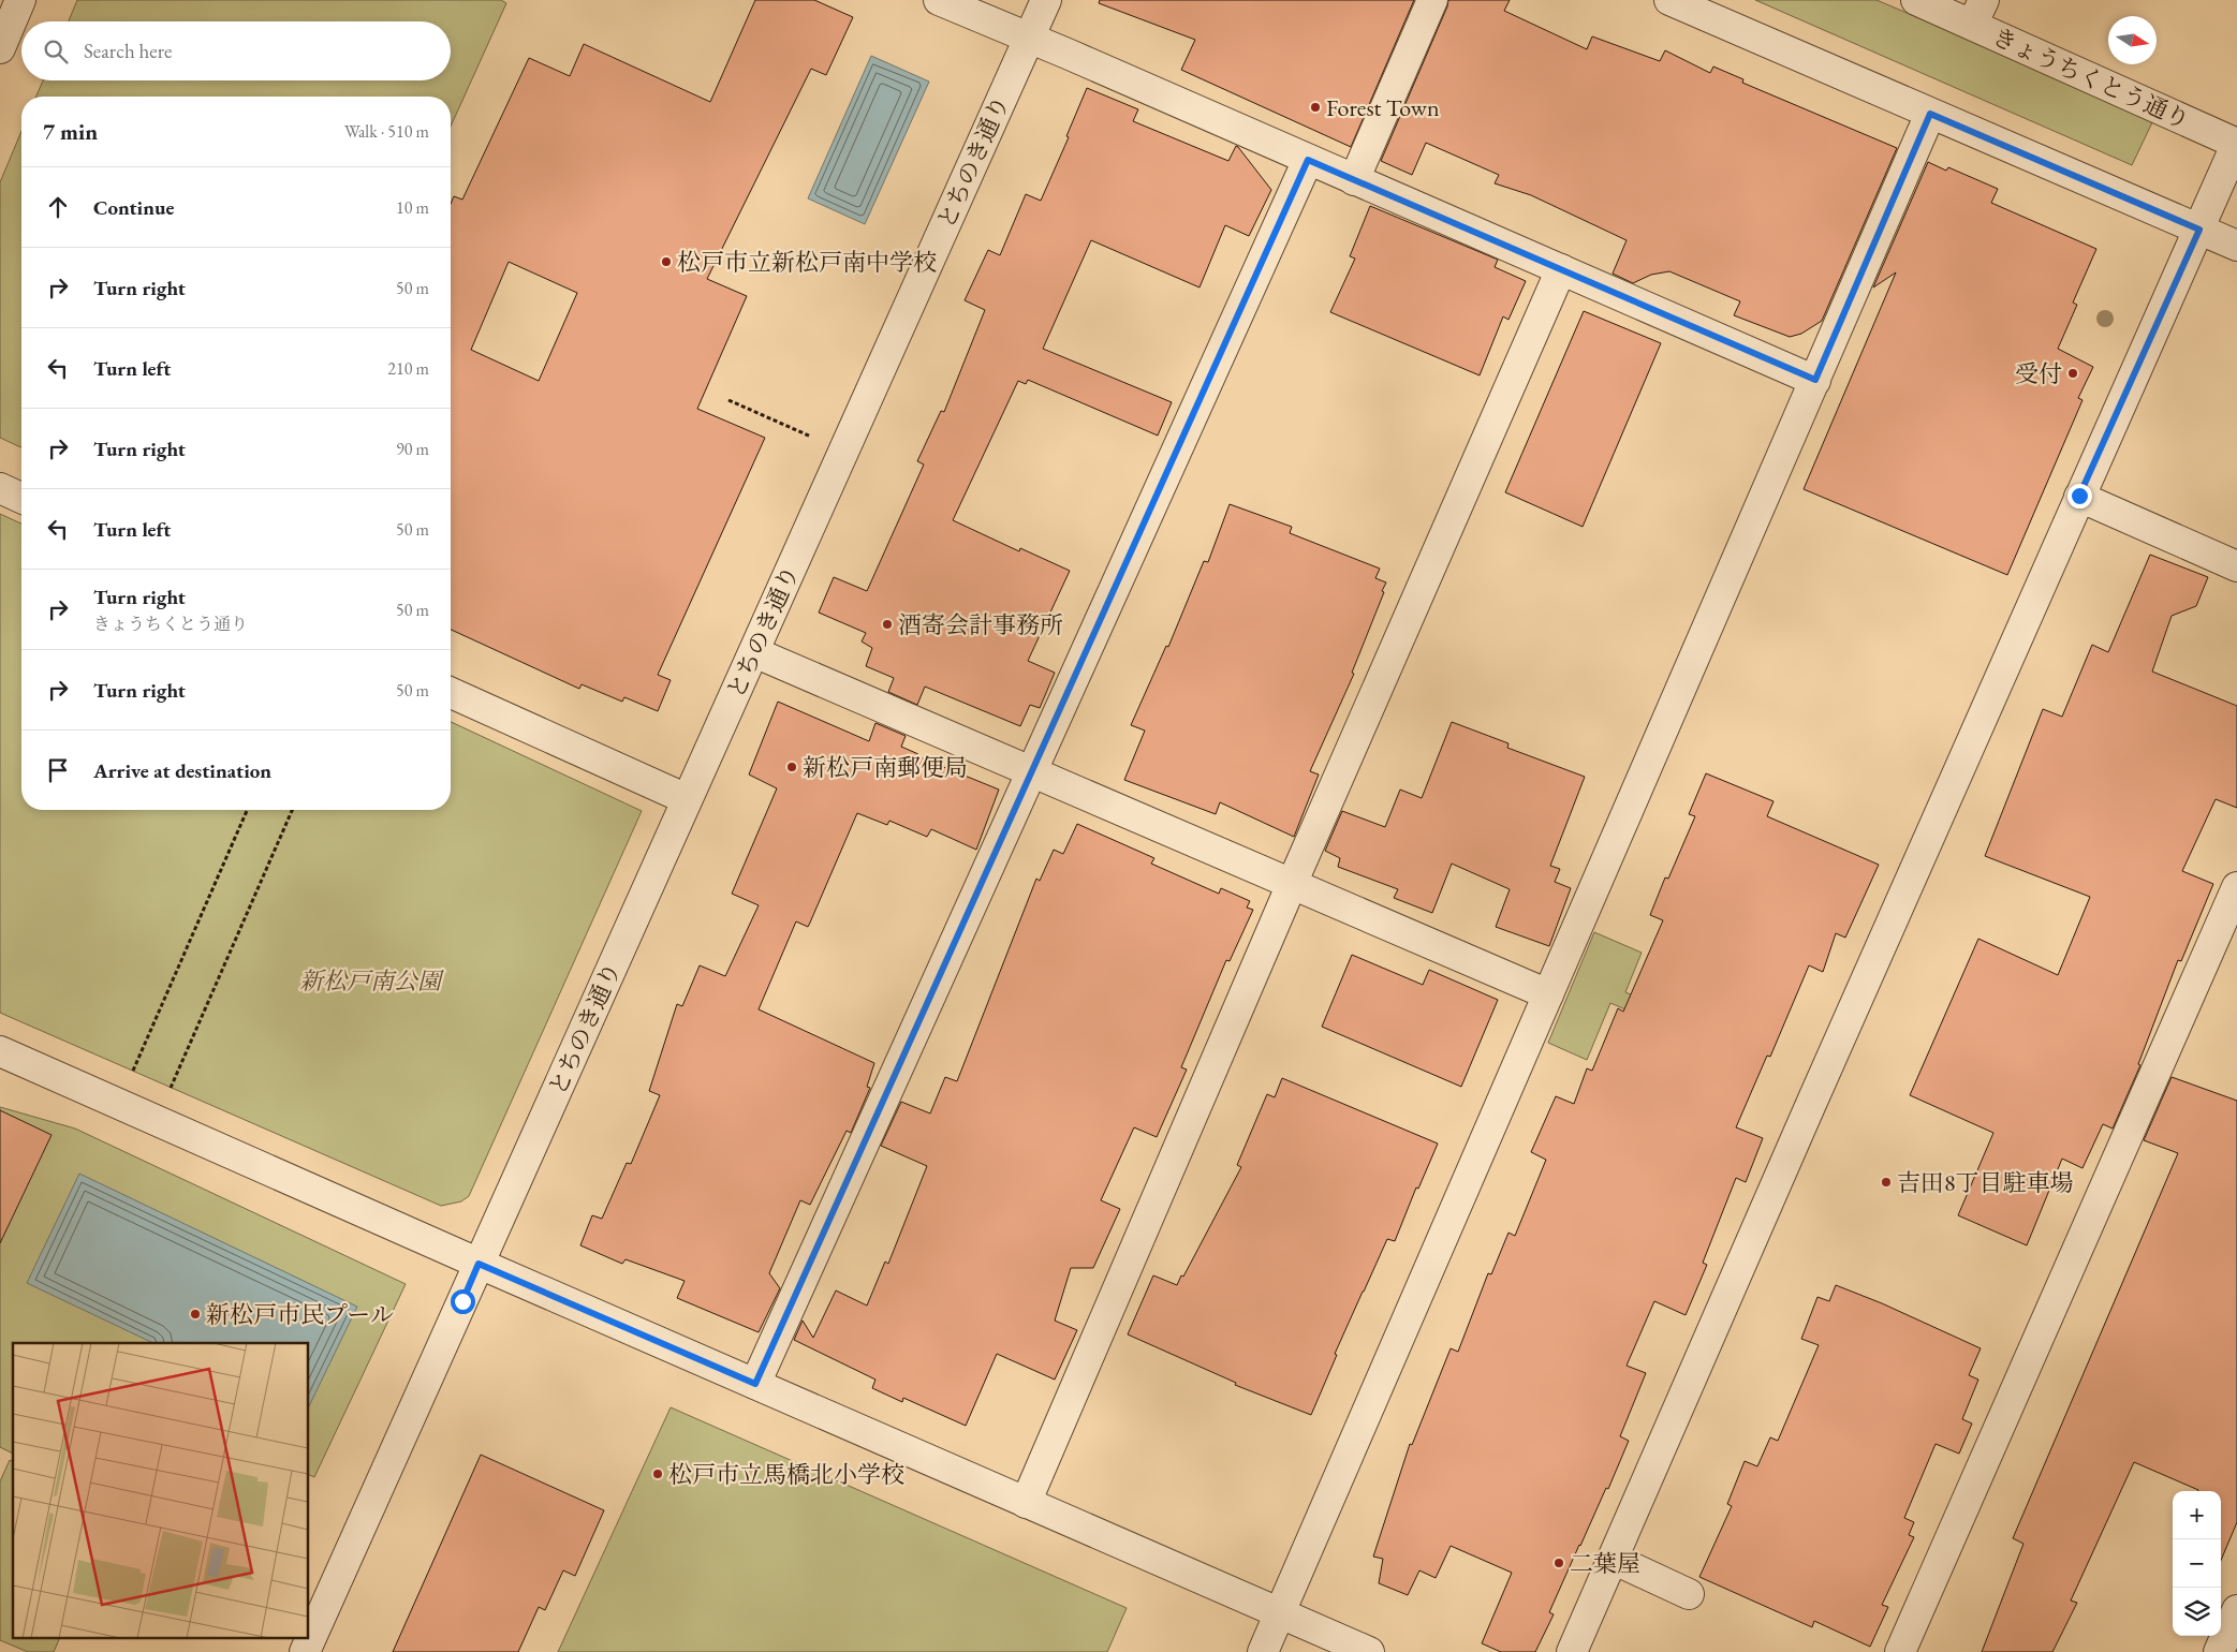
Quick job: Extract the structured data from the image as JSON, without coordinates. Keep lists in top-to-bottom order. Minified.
{"streets":{"street":["きょうちくとう通り","とちのき通り"]},"parks":["新松戸南公園"],"places":["Forest Town","松戸市立新松戸南中学校","受付","酒寄会計事務所","新松戸南郵便局","吉田8丁目駐車場","新松戸市民プール","松戸市立馬橋北小学校","二葉屋"],"north":"right","page":{"search":"Search here","heading":["7 min","Walk · 510 m"],"list":[["Continue","10 m"],["Turn right","50 m"],["Turn left","210 m"],["Turn right","90 m"],["Turn left","50 m"],["Turn right","きょうちくとう通り","50 m"],["Turn right","50 m"],"Arrive at destination"],"map_buttons":["+","−"]}}
